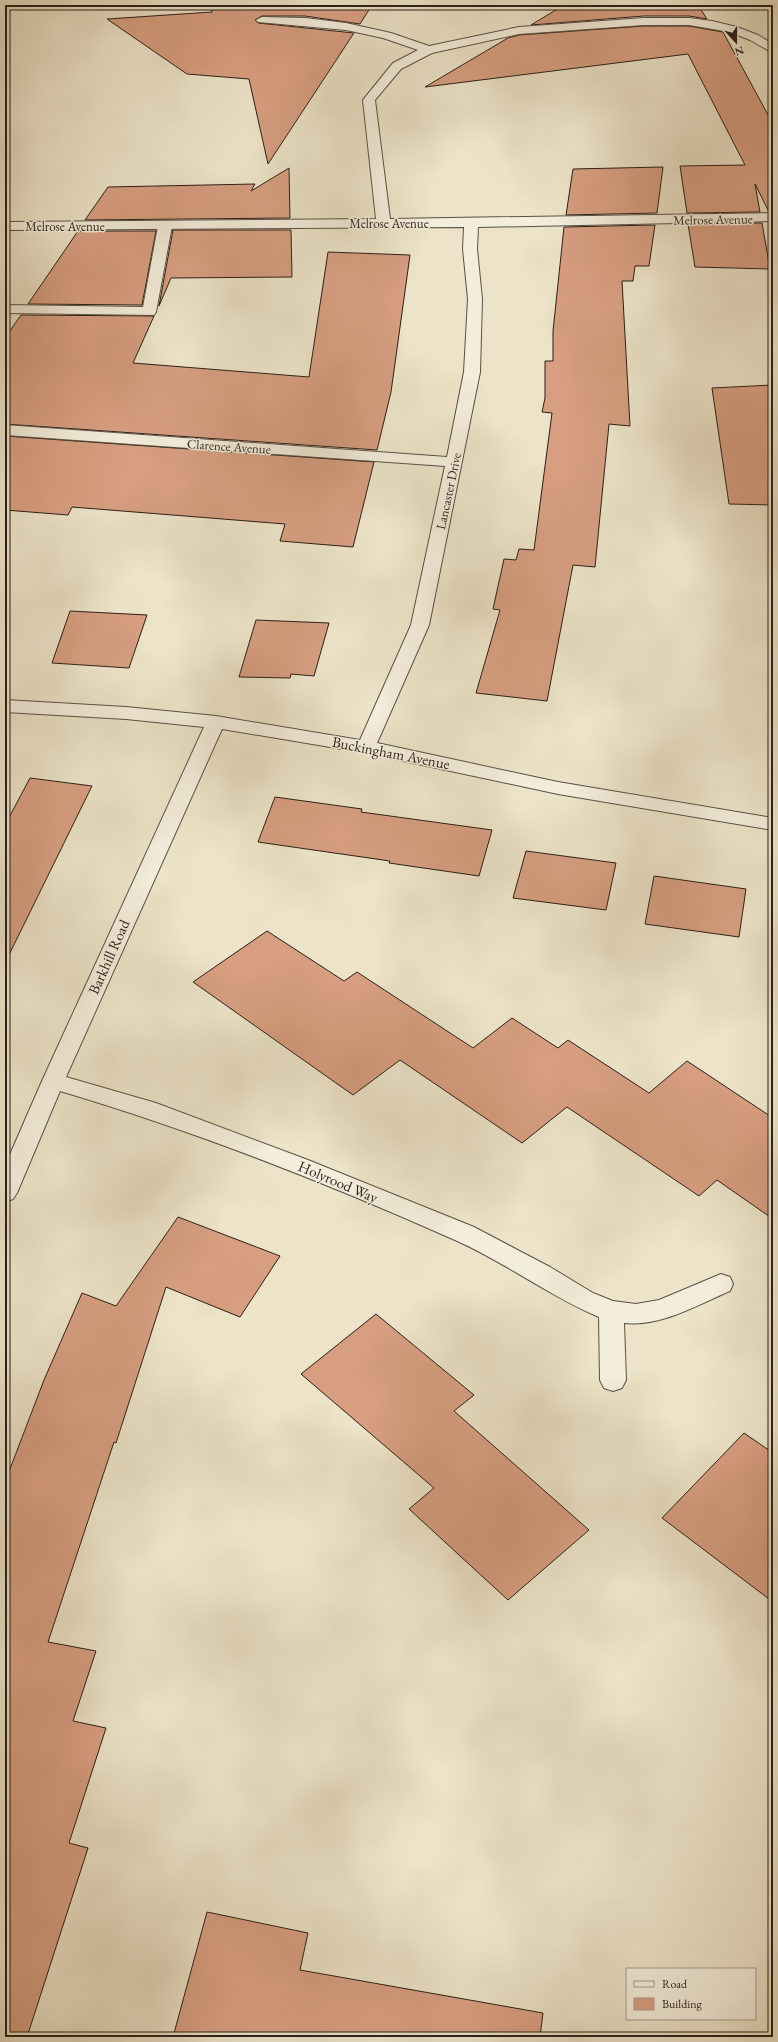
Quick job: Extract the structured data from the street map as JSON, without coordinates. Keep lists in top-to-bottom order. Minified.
{"streets":{"street":["Melrose Avenue","Clarence Avenue","Lancaster Drive","Buckingham Avenue","Barkhill Road","Holyrood Way"]},"crossings":[["Melrose Avenue","Lancaster Drive"],["Clarence Avenue","Lancaster Drive"],["Lancaster Drive","Buckingham Avenue"],["Buckingham Avenue","Barkhill Road"],["Barkhill Road","Holyrood Way"]],"legend":["Road","Building"],"north":"bottom"}
